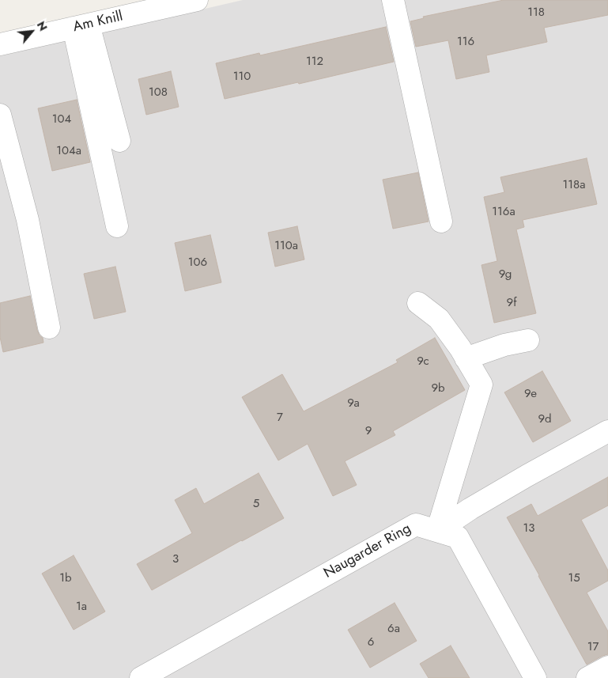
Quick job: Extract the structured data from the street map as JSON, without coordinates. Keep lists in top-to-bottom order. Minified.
{"streets":{"street":["Am Knill","Naugarder Ring"]},"house_numbers":["118","116","112","110","108","104","104a","118a","116a","110a","106","9g","9f","9c","9b","9e","9a","7","9d","9","5","13","3","1b","15","1a","6a","6","17"],"north":"top right"}
